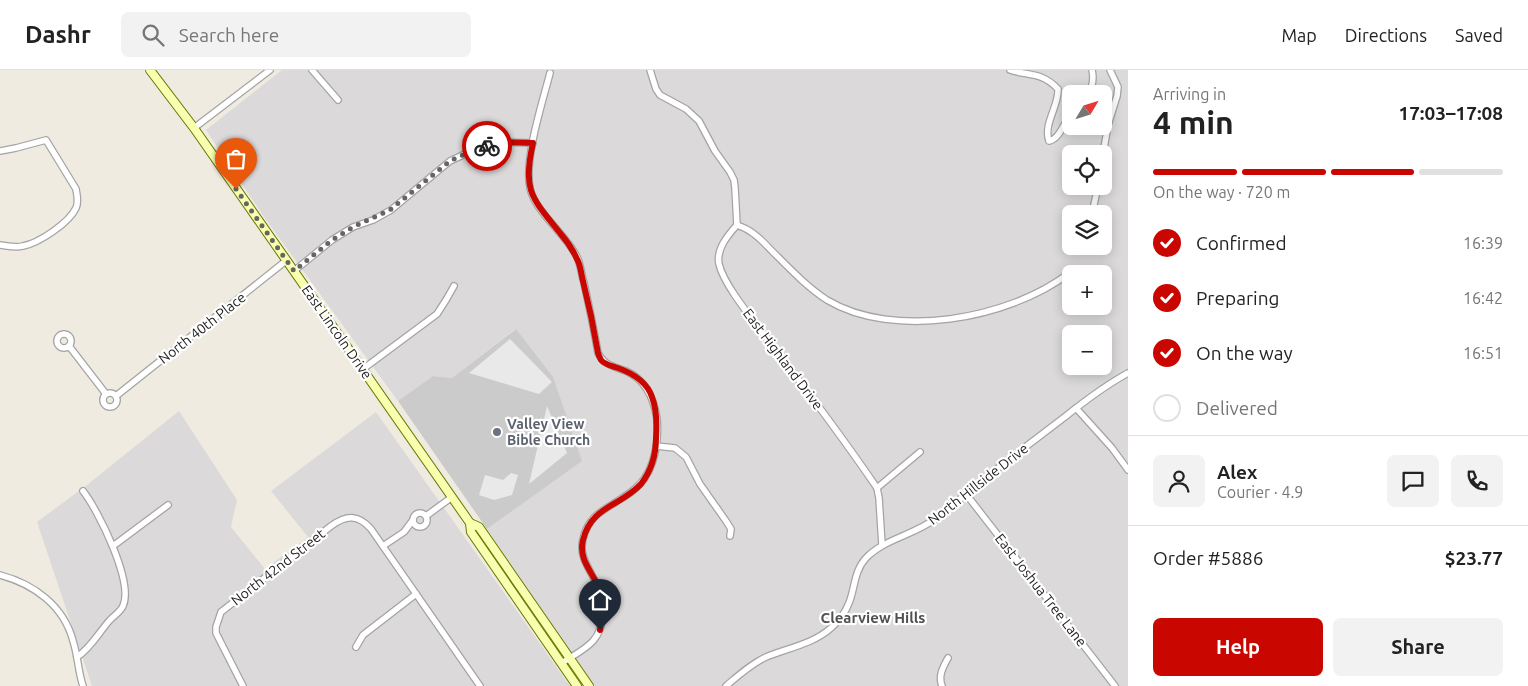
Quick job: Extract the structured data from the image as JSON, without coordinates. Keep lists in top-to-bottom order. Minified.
{"streets":{"main road":["East Lincoln Drive"],"street":["North 40th Place","East Highland Drive","North Hillside Drive","North 42nd Street","East Joshua Tree Lane"]},"crossings":[["North 40th Place","East Lincoln Drive"],["North Hillside Drive","East Joshua Tree Lane"]],"districts":["Clearview Hills"],"places":["Valley View Bible Church"],"north":"top right","page":{"header":"Dashr","search":"Search here","nav":["Map","Directions","Saved"],"heading":["4 min","Arriving in","17:03–17:08"],"panel":["Alex","Courier · 4.9","Order #5886","$23.77"],"map_buttons":["+","−"],"bar":"On the way · 720 m","list":[["Confirmed","16:39"],["Preparing","16:42"],["On the way","16:51"],"Delivered"],"buttons":["Help","Share"]}}
